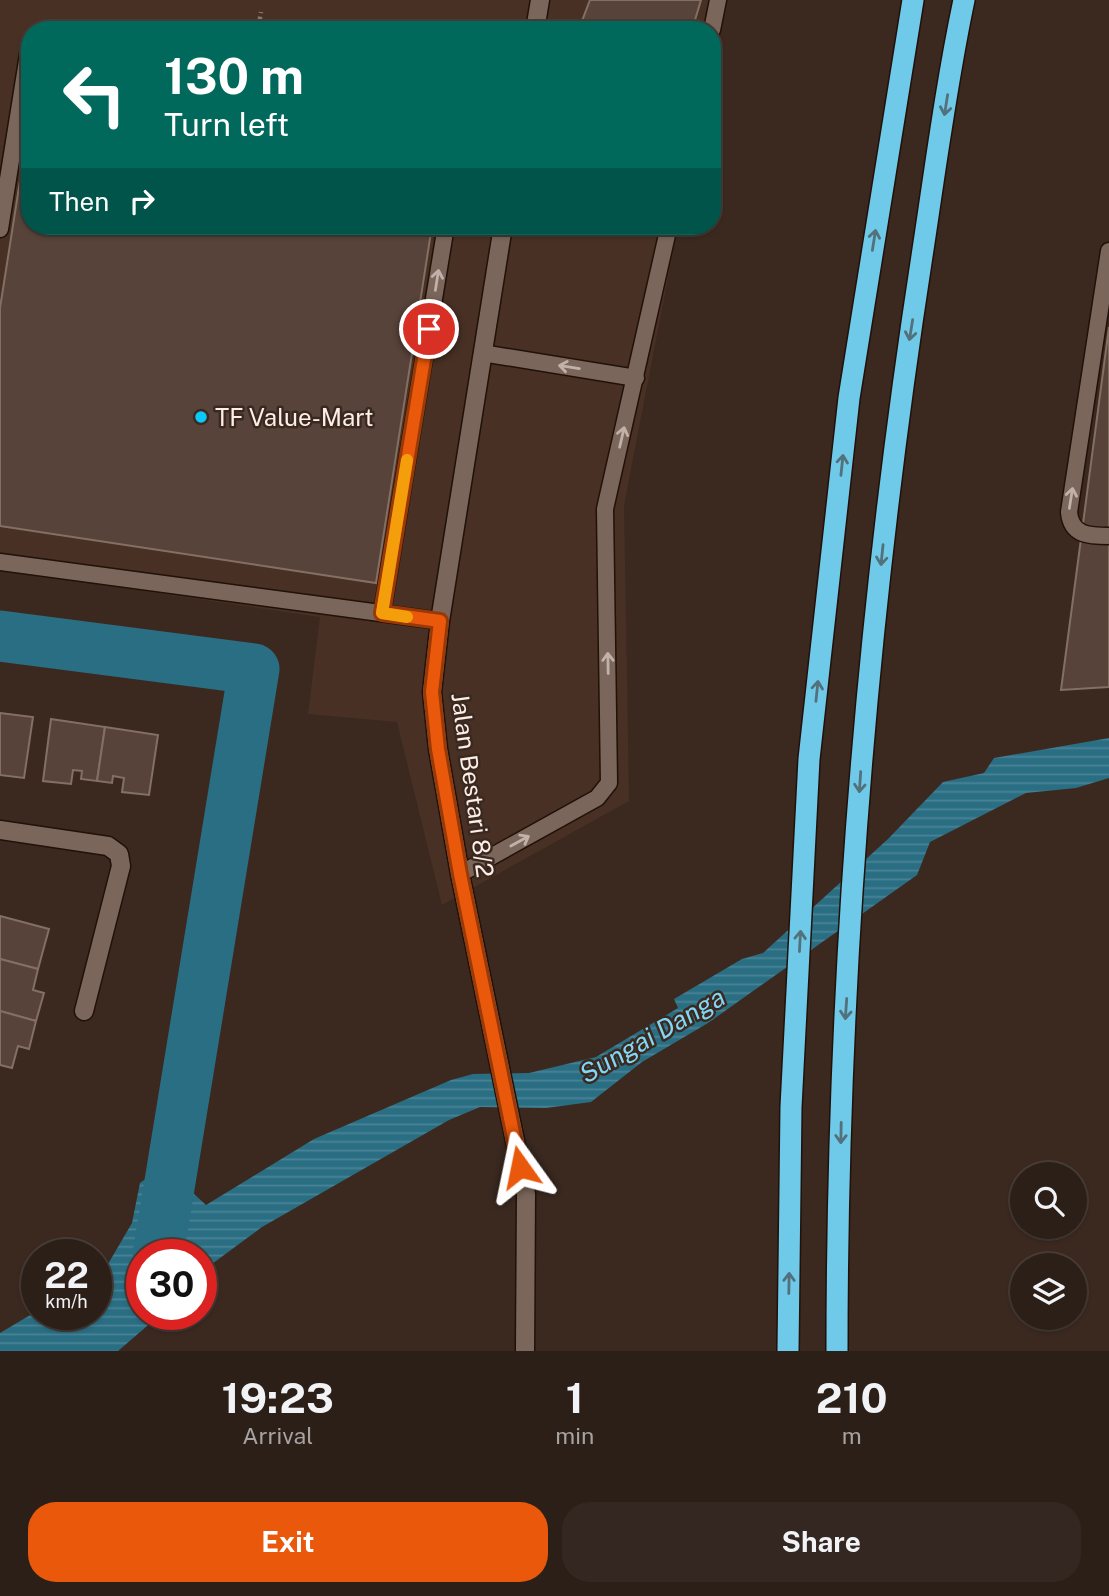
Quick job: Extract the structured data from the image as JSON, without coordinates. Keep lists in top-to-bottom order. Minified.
{"streets":{"street":["Jalan Bestari 8/2"]},"water":["Sungai Danga"],"places":["TF Value-Mart"],"page":{"turn":["130 m","Turn left"],"then":"Then","speed":"22 km/h","limit":"30","eta":["19:23","Arrival","1","min","210","m"],"buttons":["Exit","Share"]}}
